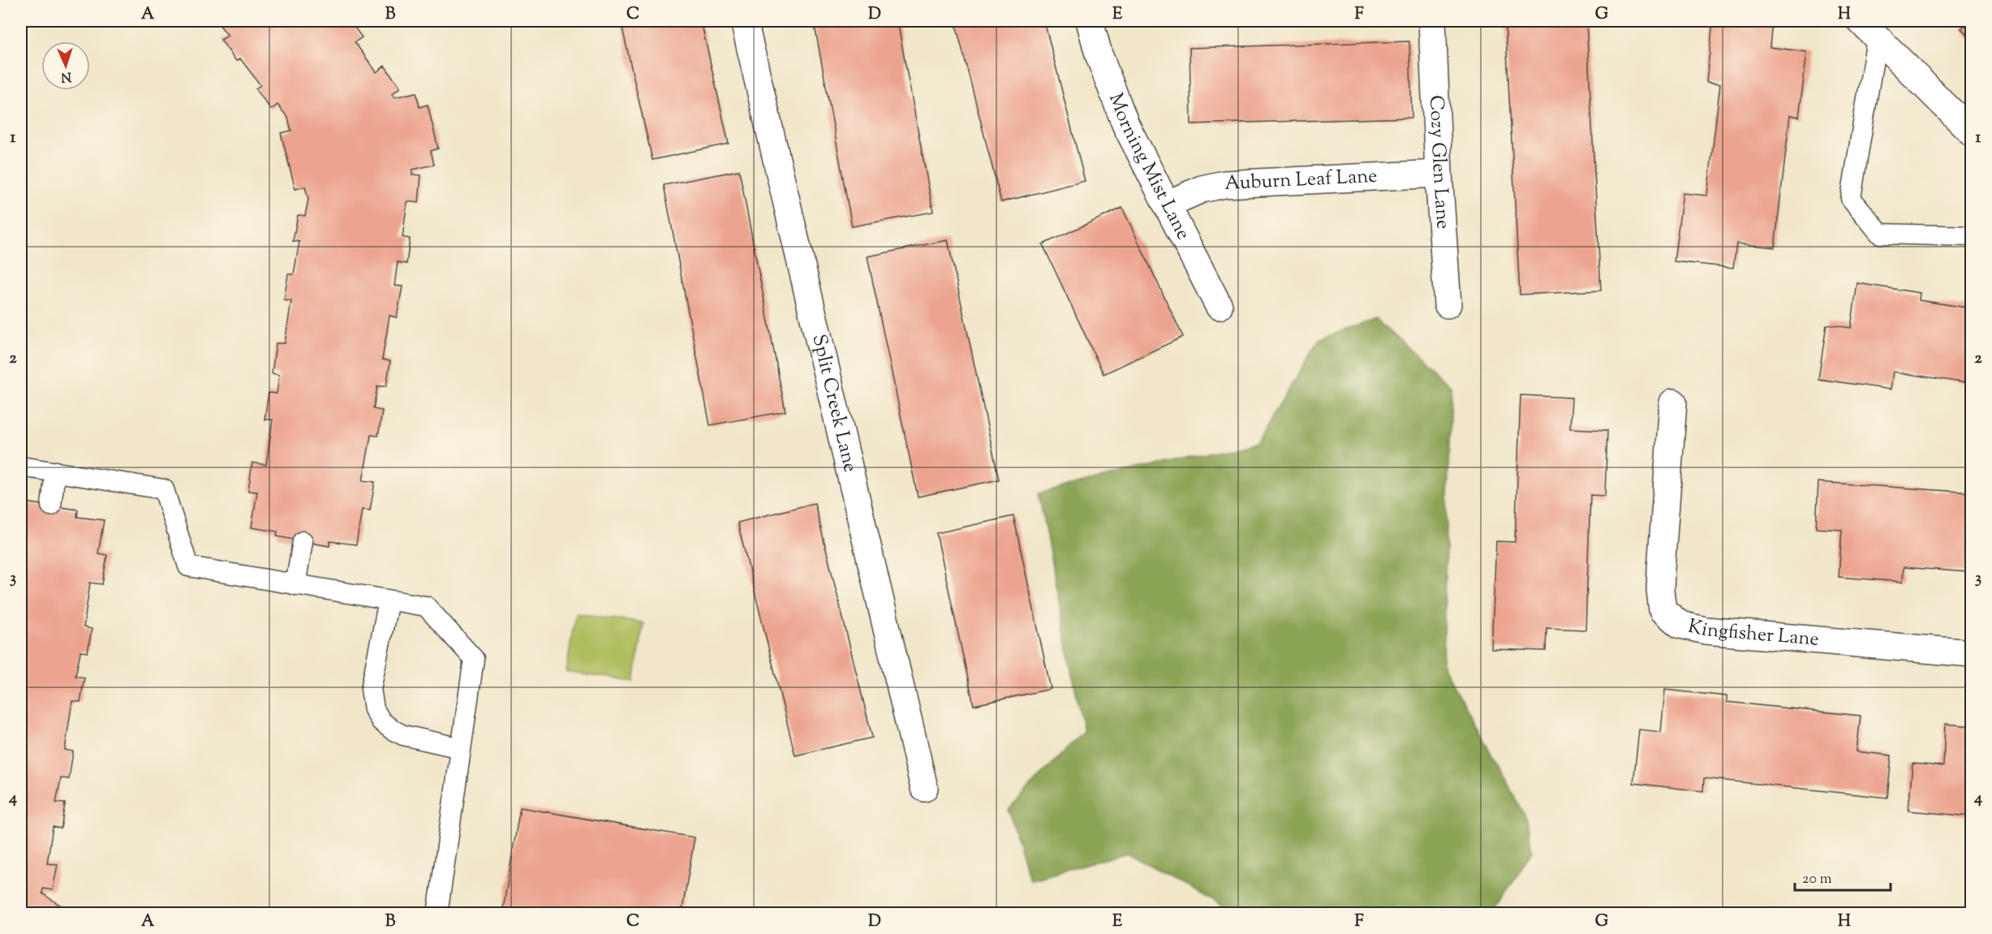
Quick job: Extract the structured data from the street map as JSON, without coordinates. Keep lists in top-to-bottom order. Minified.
{"streets":{"street":["Cozy Glen Lane","Morning Mist Lane","Auburn Leaf Lane","Split Creek Lane","Kingfisher Lane"]},"crossings":[["Cozy Glen Lane","Auburn Leaf Lane"],["Morning Mist Lane","Auburn Leaf Lane"]],"scale_bar":"20 m","north":"bottom","grid":{"columns":["A","B","C","D","E","F","G","H"],"rows":["1","2","3","4"]}}
